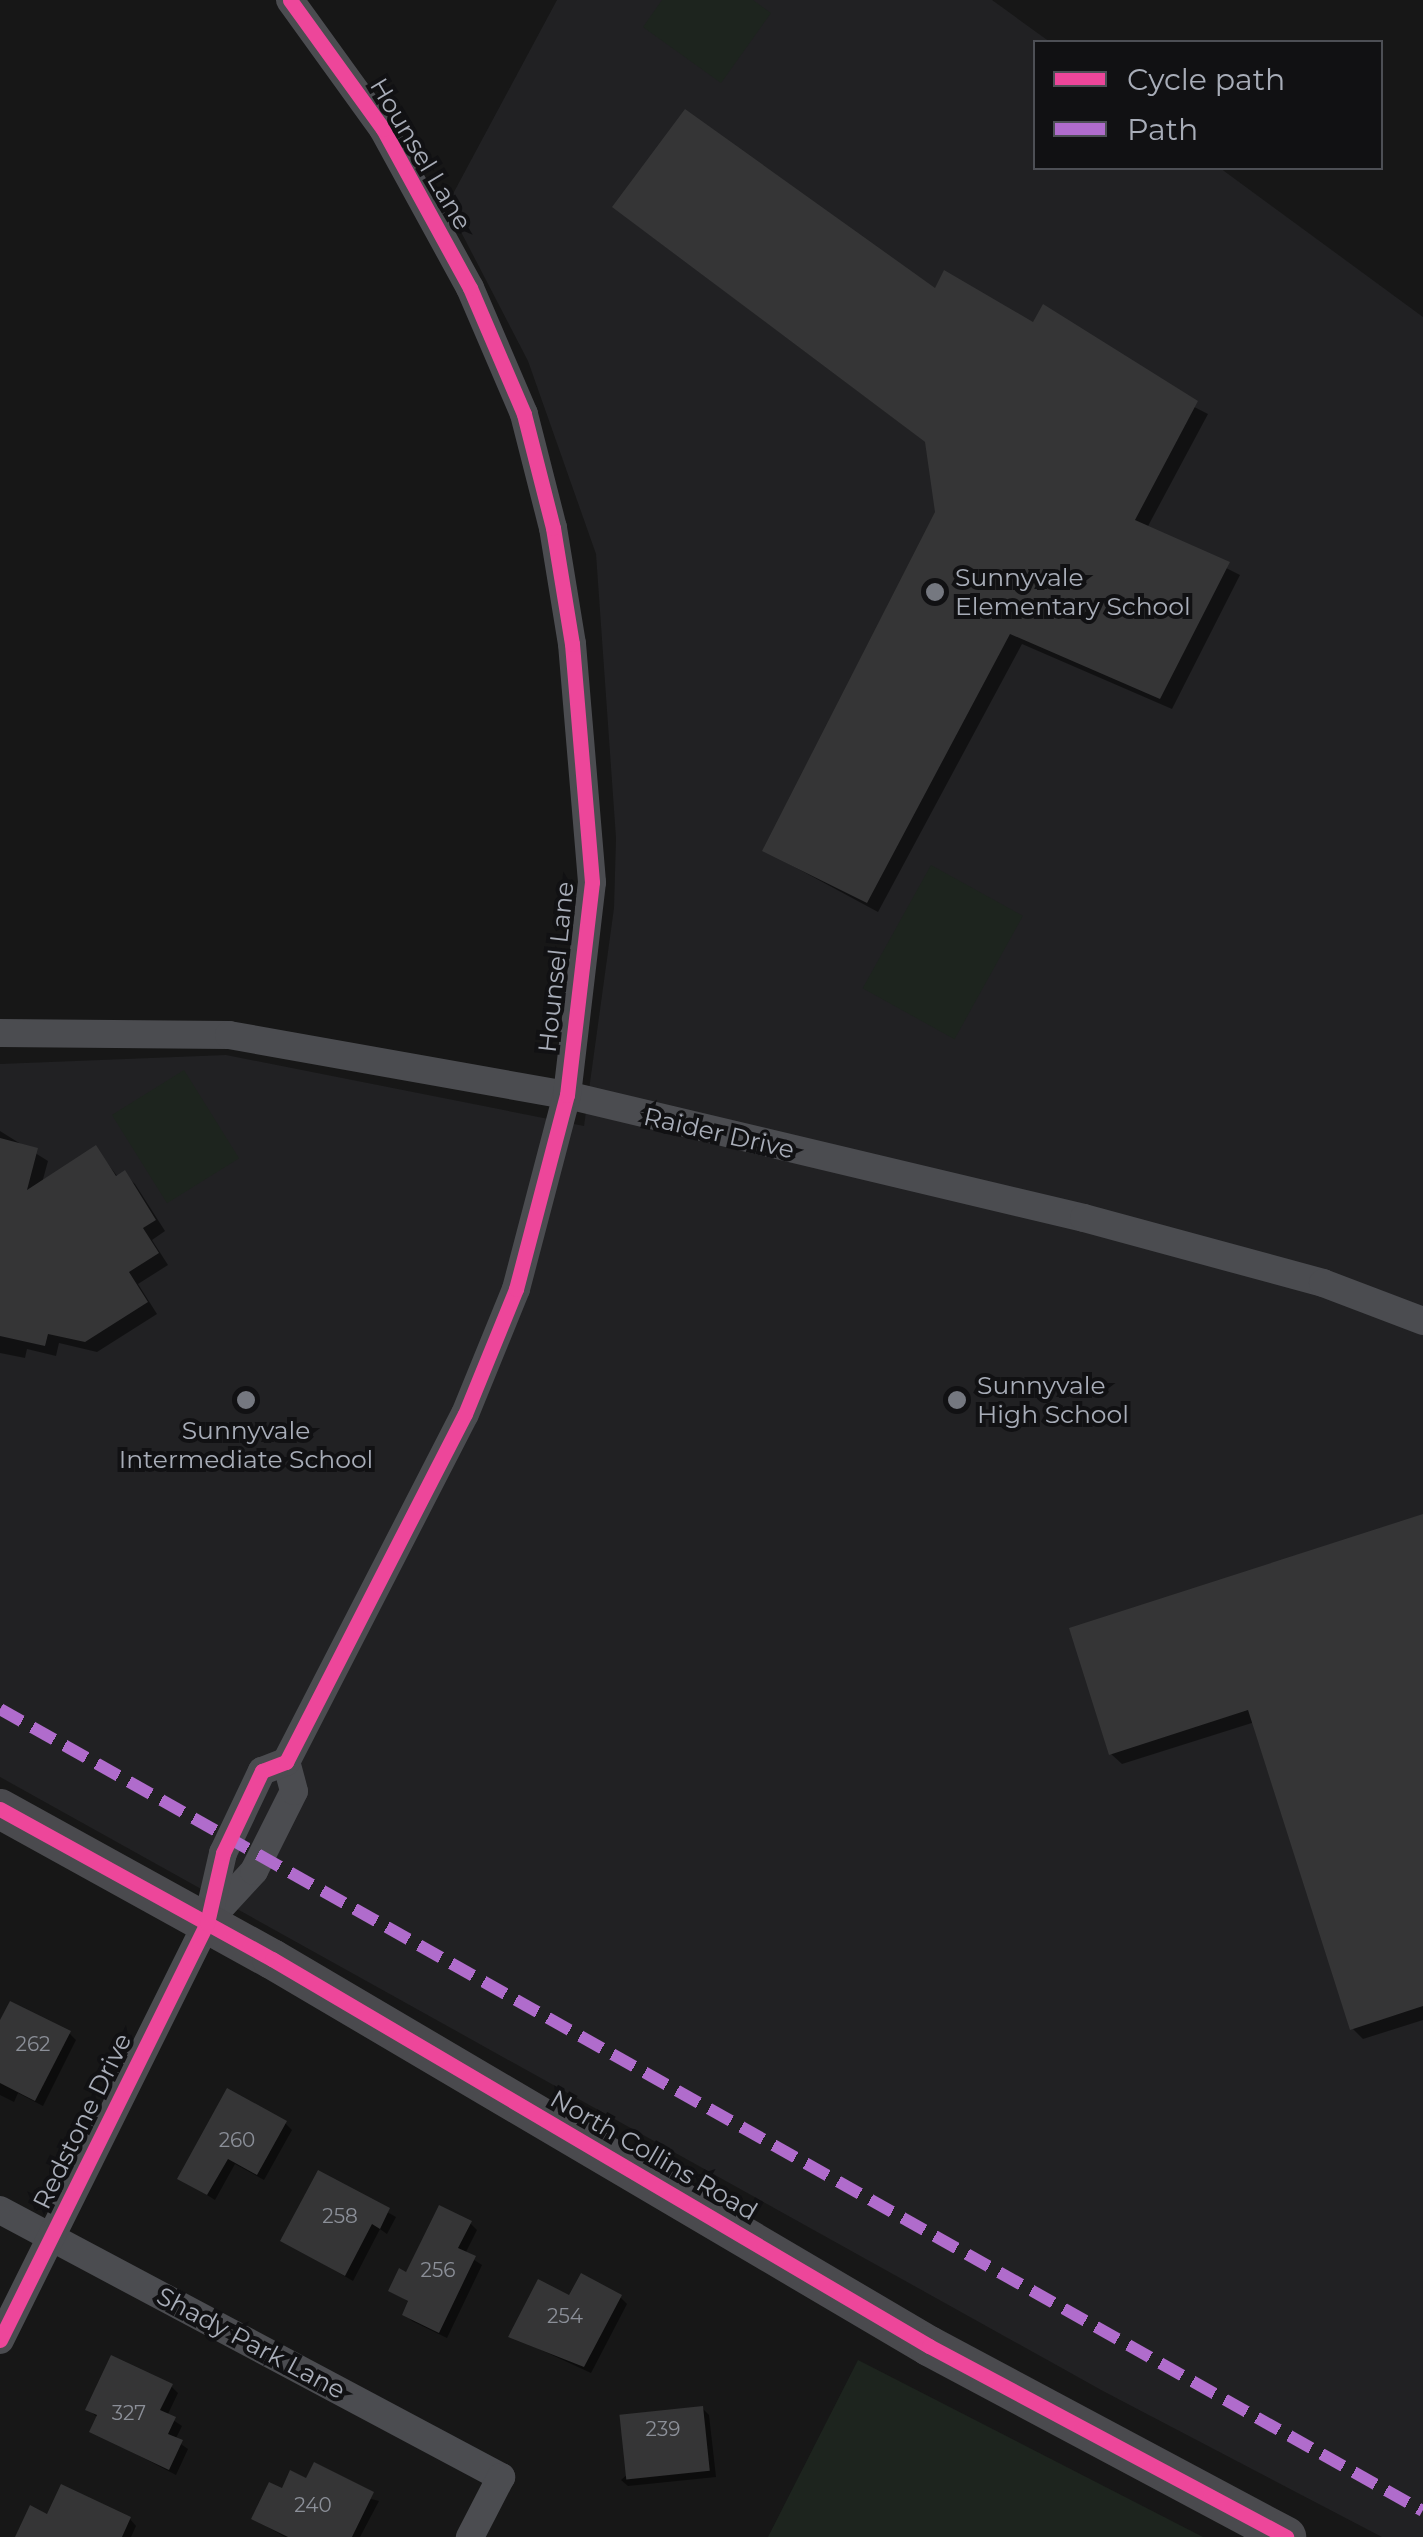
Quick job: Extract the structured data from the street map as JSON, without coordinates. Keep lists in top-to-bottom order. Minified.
{"streets":{"street":["Hounsel Lane","Raider Drive","Redstone Drive","North Collins Road","Shady Park Lane"]},"crossings":[["Hounsel Lane","Raider Drive"],["Hounsel Lane","Redstone Drive"],["Hounsel Lane","North Collins Road"],["Redstone Drive","North Collins Road"],["Redstone Drive","Shady Park Lane"]],"places":["Sunnyvale Elementary School","Sunnyvale Intermediate School","Sunnyvale High School"],"house_numbers":["262","260","258","256","254","327","239","240"],"legend":["Cycle path","Path"]}
